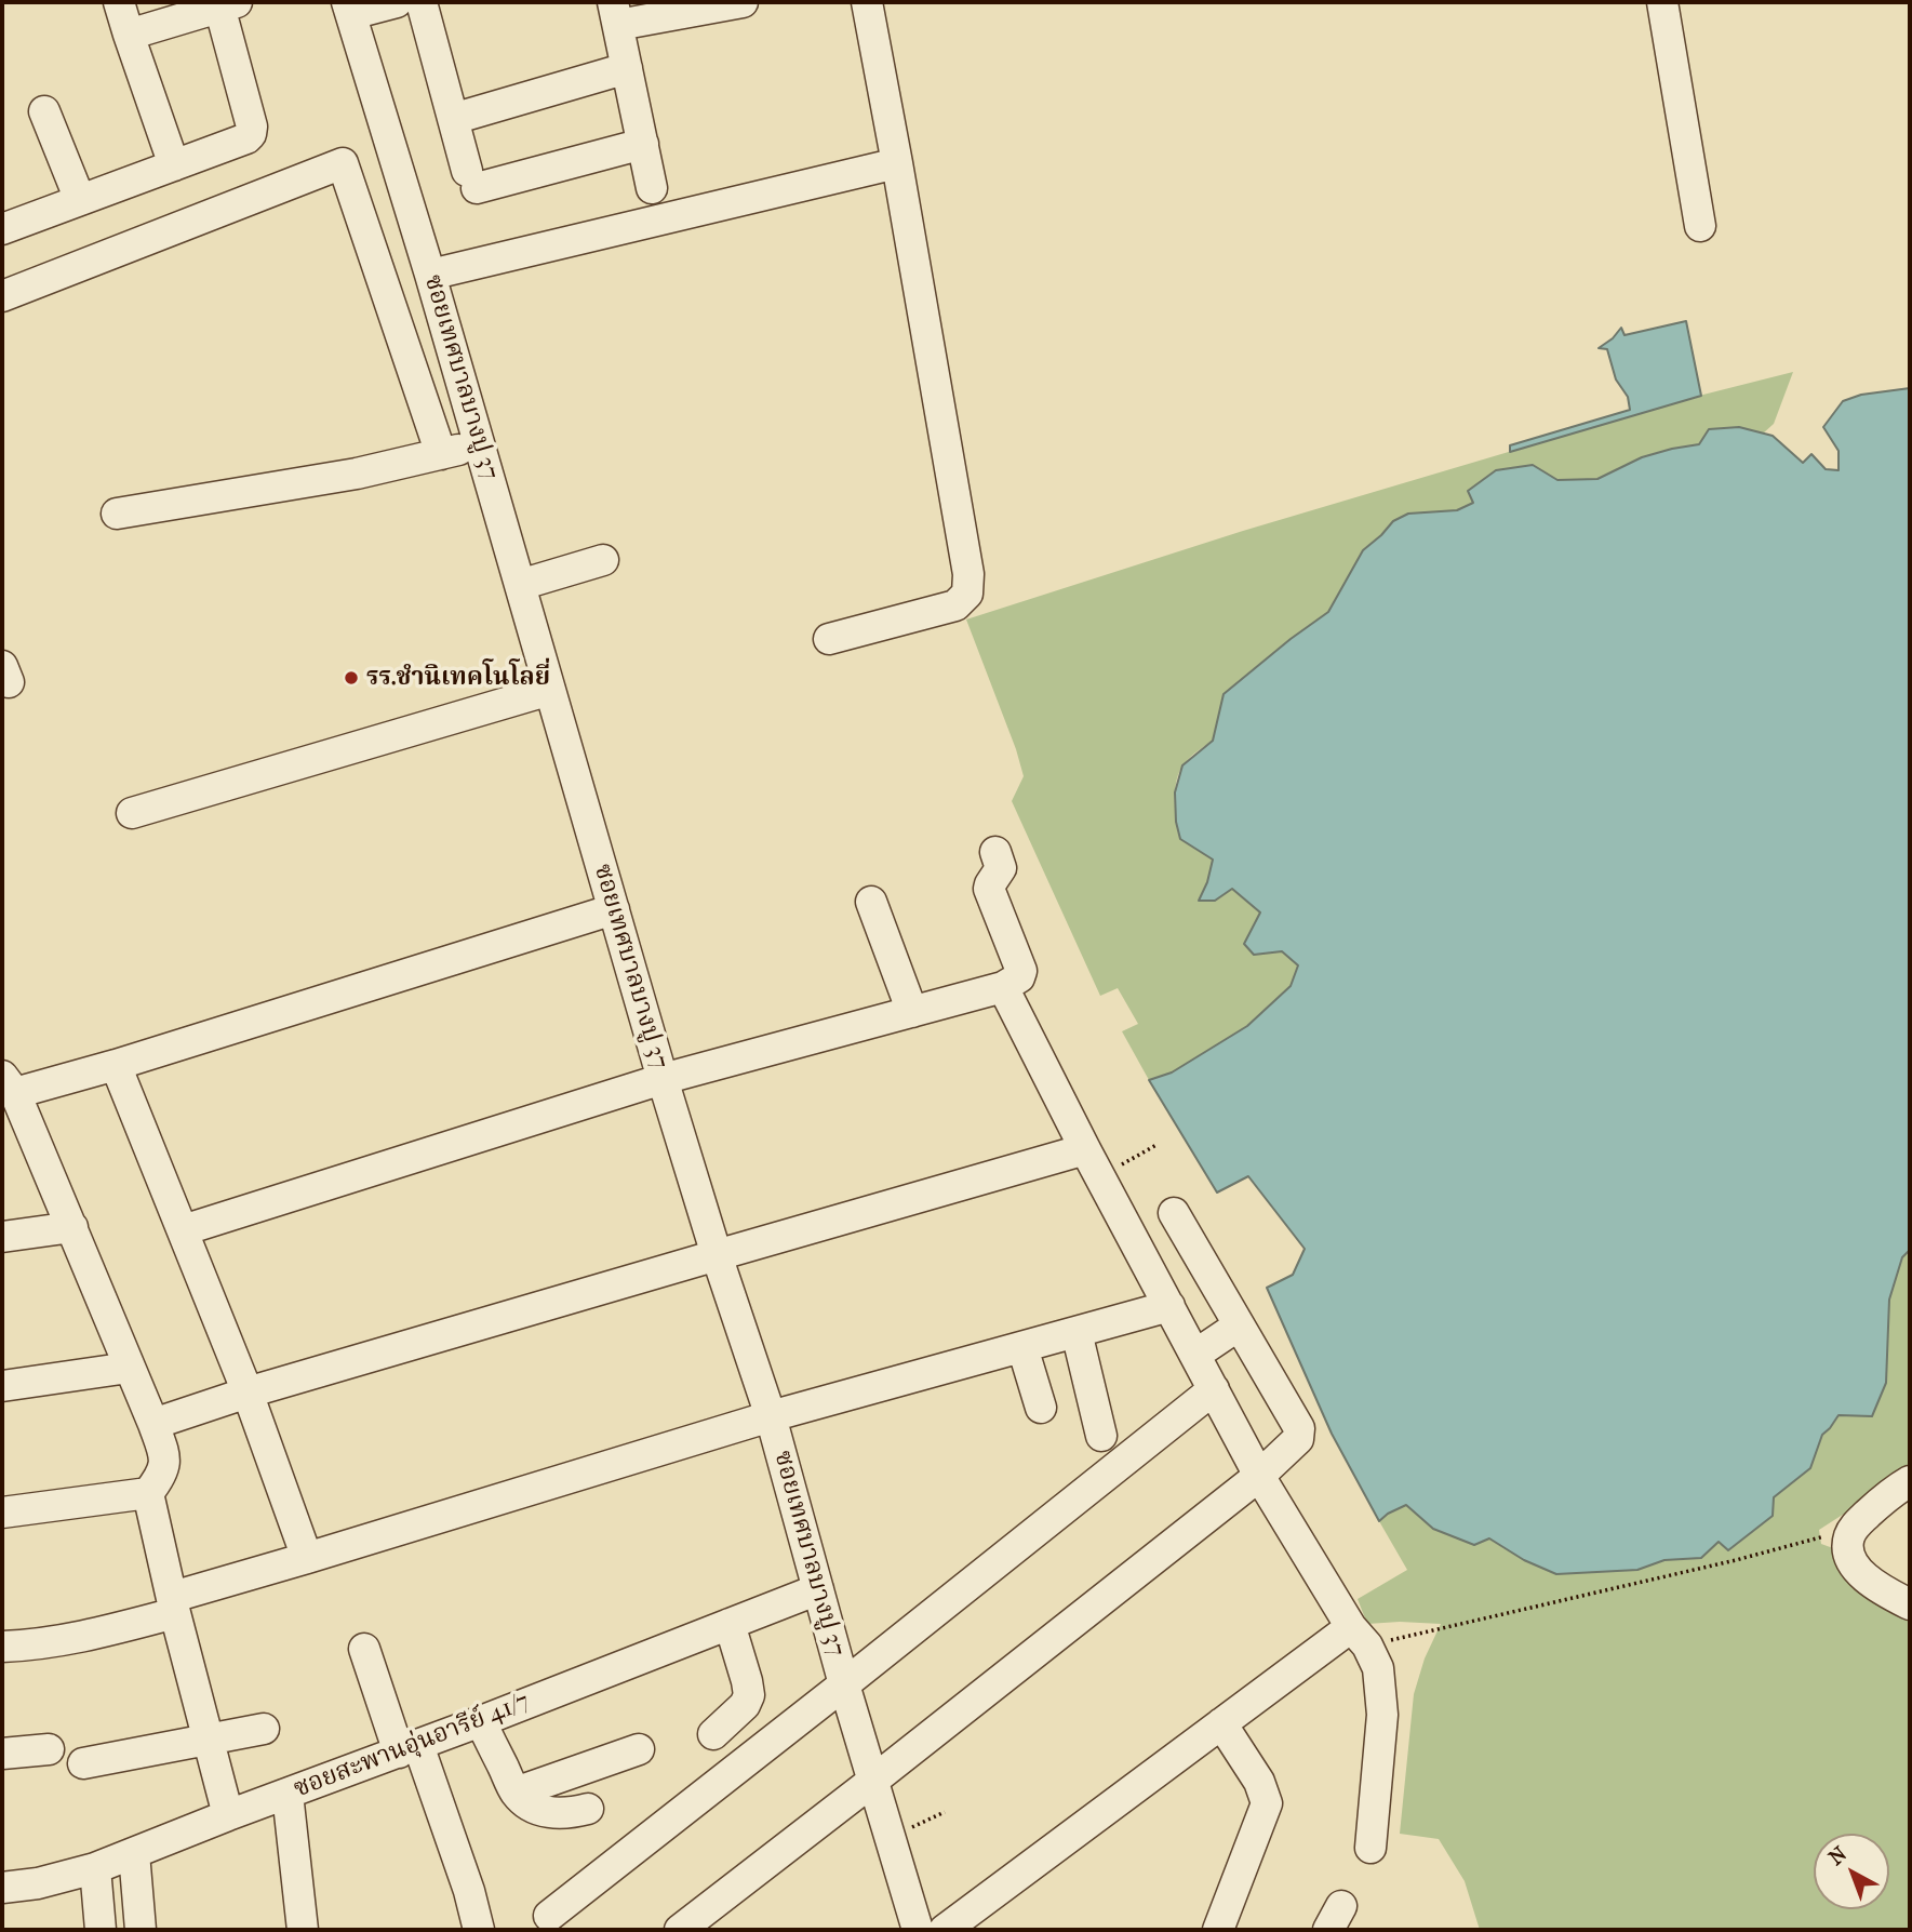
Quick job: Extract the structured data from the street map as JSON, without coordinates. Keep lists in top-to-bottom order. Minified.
{"streets":{"street":["ซอยเทศบาลบางปู 37","ซอยสะพานอุ่นอารีย์ 41/7"]},"crossings":[["ซอยเทศบาลบางปู 37","ซอยสะพานอุ่นอารีย์ 41/7"]],"places":["รร.ชำนิเทคโนโลยี่"],"north":"top left"}
